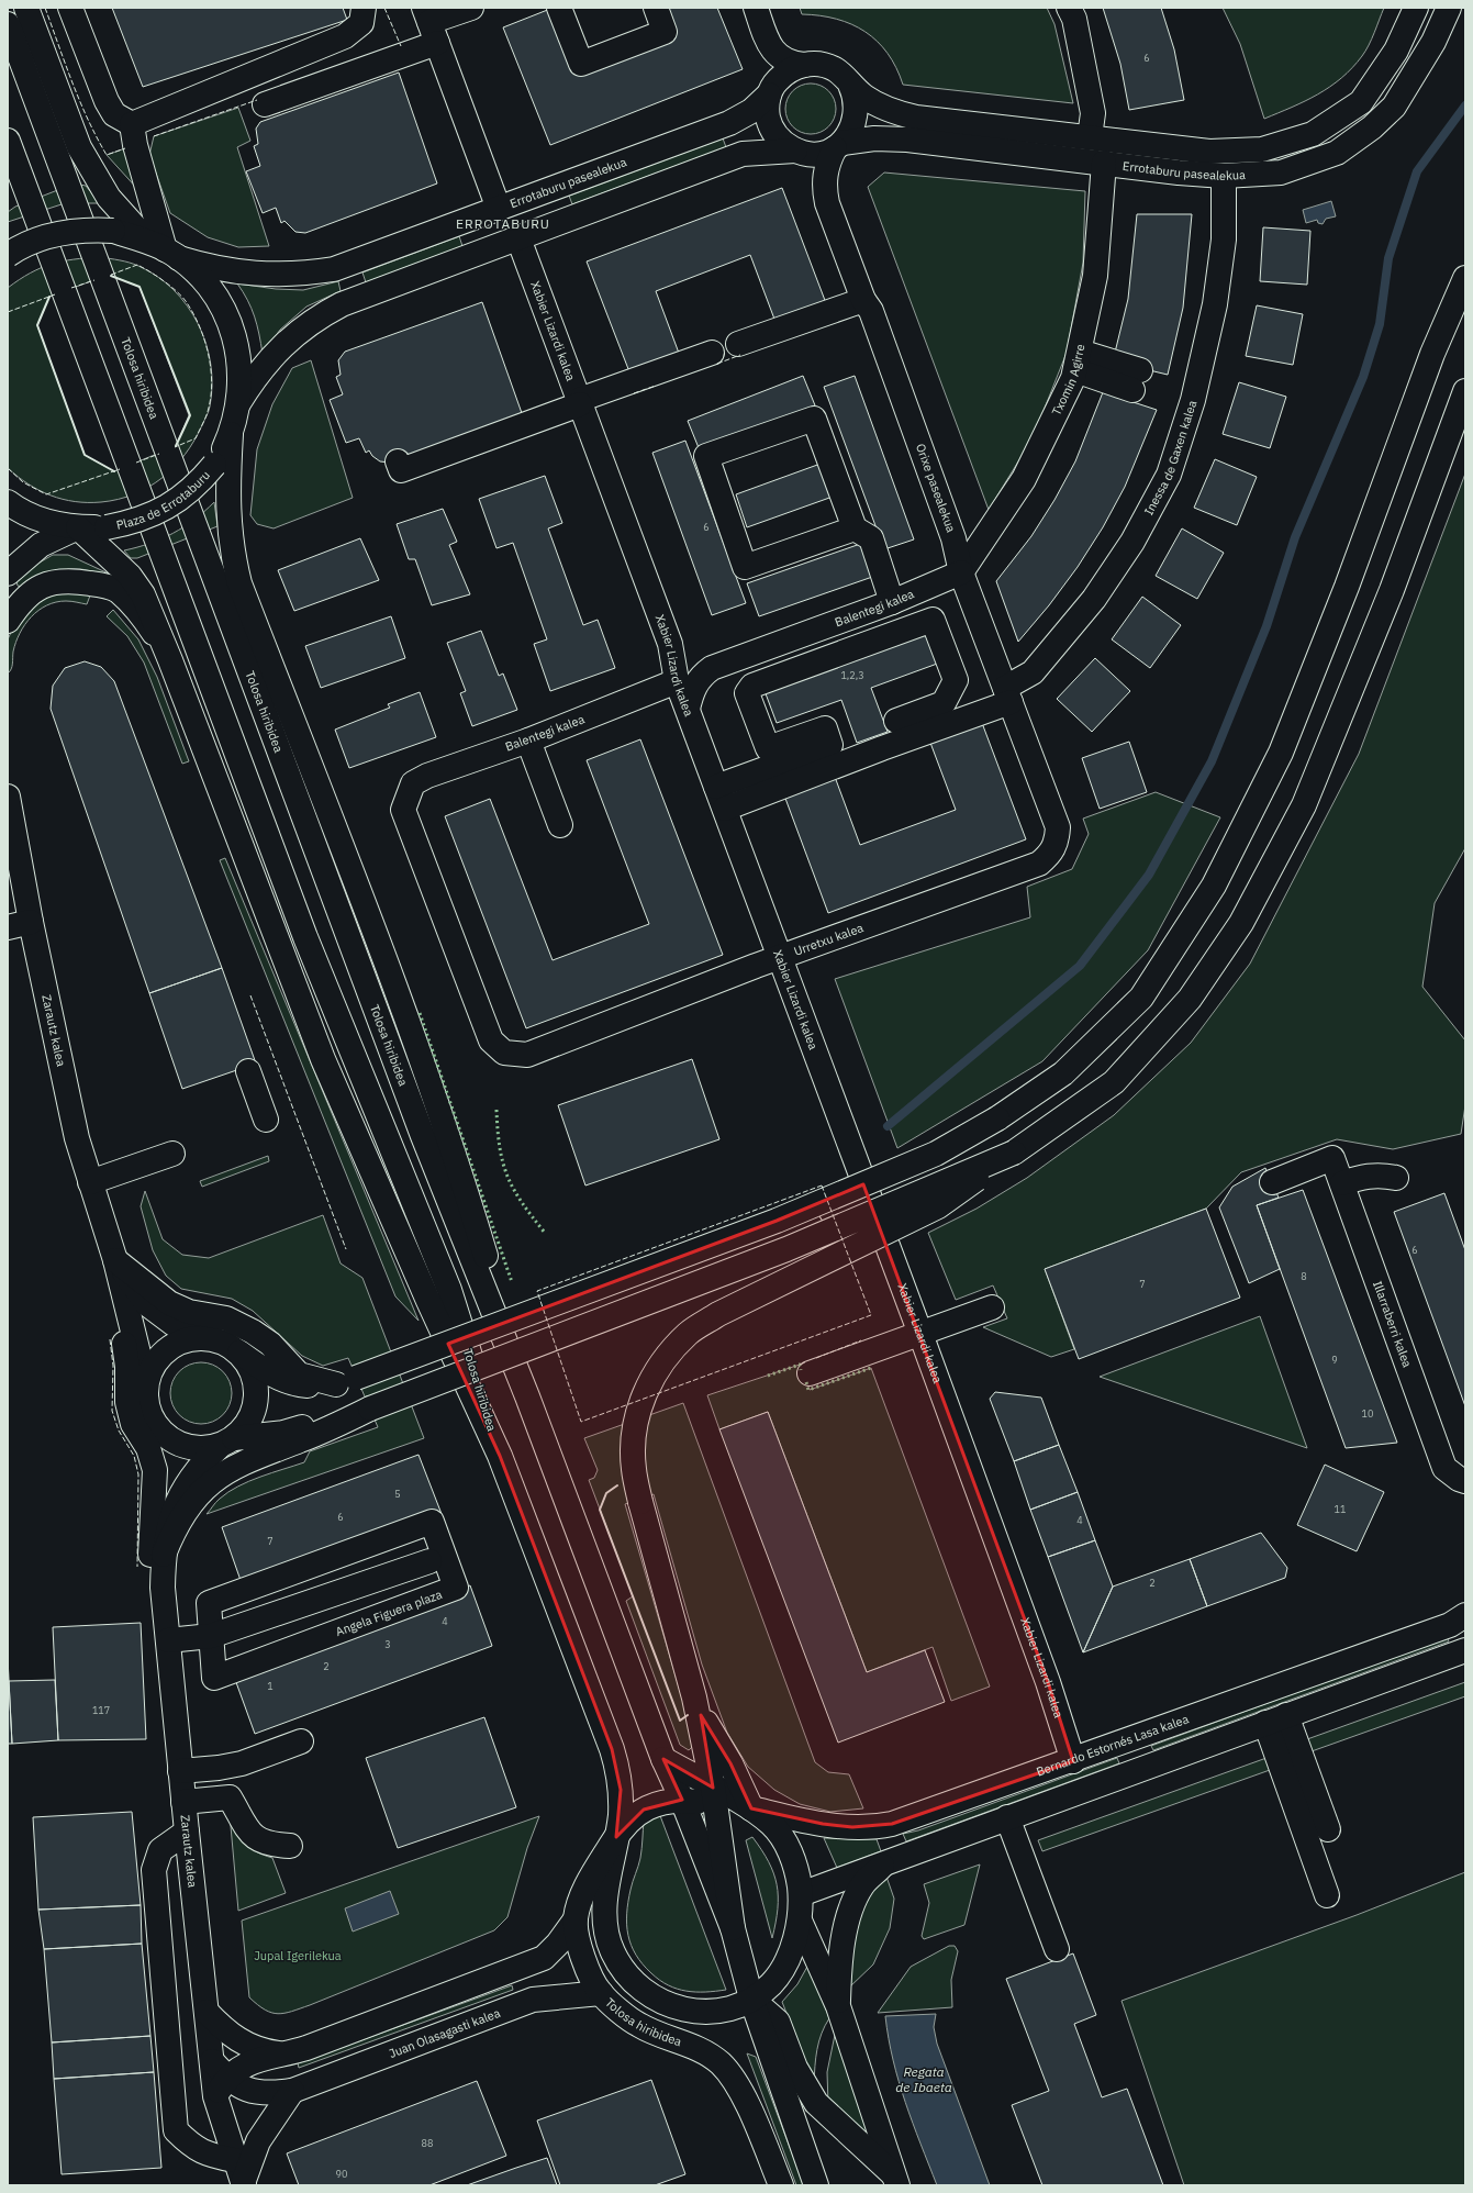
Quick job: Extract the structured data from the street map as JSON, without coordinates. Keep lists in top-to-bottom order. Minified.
{"streets":{"main road":["Errotaburu pasealekua","Xabier Lizardi kalea","Tolosa hiribidea","Txomin Agirre","Inessa de Gaxen kalea","Orixe pasealekua","Plaza de Errotaburu","Balentegi kalea","Urretxu kalea","Zarautz kalea","Illarraberri kalea","Angela Figuera plaza","Bernardo Estornés Lasa kalea","Juan Olasagasti kalea"]},"crossings":[["Errotaburu pasealekua","Xabier Lizardi kalea"],["Errotaburu pasealekua","Txomin Agirre"],["Errotaburu pasealekua","Inessa de Gaxen kalea"],["Errotaburu pasealekua","Orixe pasealekua"],["Xabier Lizardi kalea","Inessa de Gaxen kalea"],["Xabier Lizardi kalea","Balentegi kalea"],["Xabier Lizardi kalea","Urretxu kalea"],["Xabier Lizardi kalea","Bernardo Estornés Lasa kalea"],["Tolosa hiribidea","Plaza de Errotaburu"],["Tolosa hiribidea","Bernardo Estornés Lasa kalea"],["Tolosa hiribidea","Juan Olasagasti kalea"],["Txomin Agirre","Orixe pasealekua"],["Txomin Agirre","Balentegi kalea"],["Inessa de Gaxen kalea","Orixe pasealekua"],["Orixe pasealekua","Balentegi kalea"],["Orixe pasealekua","Urretxu kalea"],["Balentegi kalea","Urretxu kalea"],["Zarautz kalea","Juan Olasagasti kalea"]],"districts":["ERROTABURU"],"water":["Regata de Ibaeta"],"parks":["Jupal Igerilekua"],"house_numbers":["6","6","1,2,3","6","8","7","9","10","5","11","6","4","7","2","4","3","2","1","117","88","90"]}
